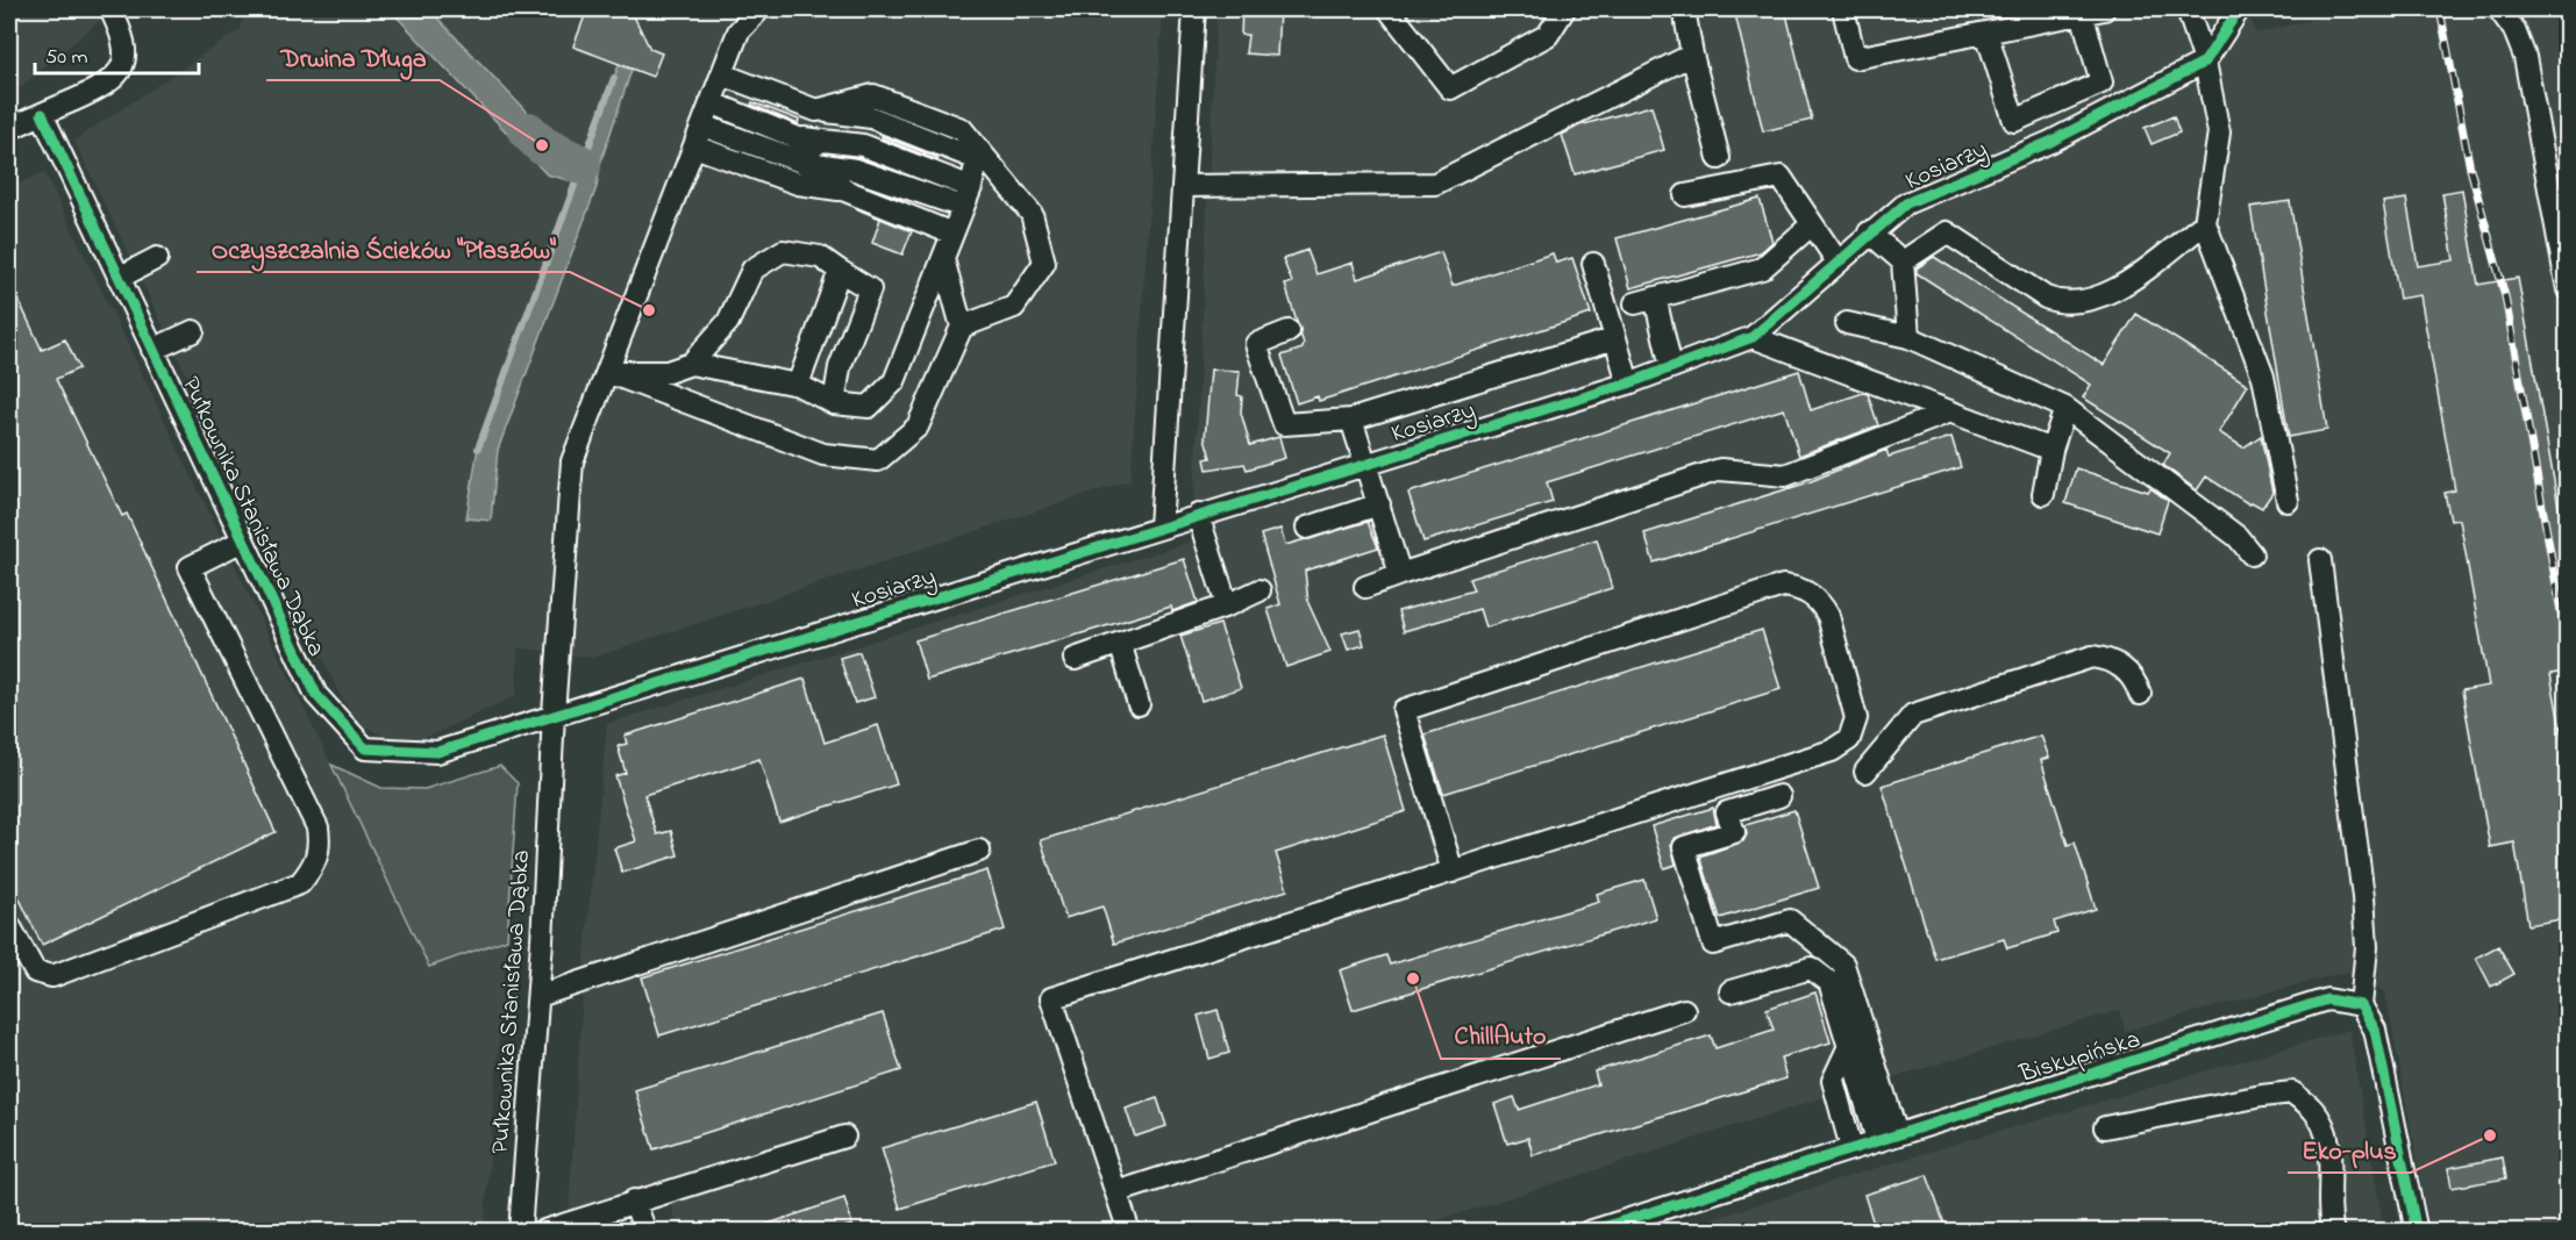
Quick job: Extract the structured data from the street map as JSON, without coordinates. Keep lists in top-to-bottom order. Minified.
{"streets":{"street":["Kosiarzy","Pułkownika Stanisława Dąbka","Biskupińska"]},"crossings":[["Kosiarzy","Pułkownika Stanisława Dąbka"]],"places":["Drwina Długa","Oczyszczalnia Ścieków \"Płaszów\"","ChillAuto","Eko-plus"],"scale_bar":"50 m"}
